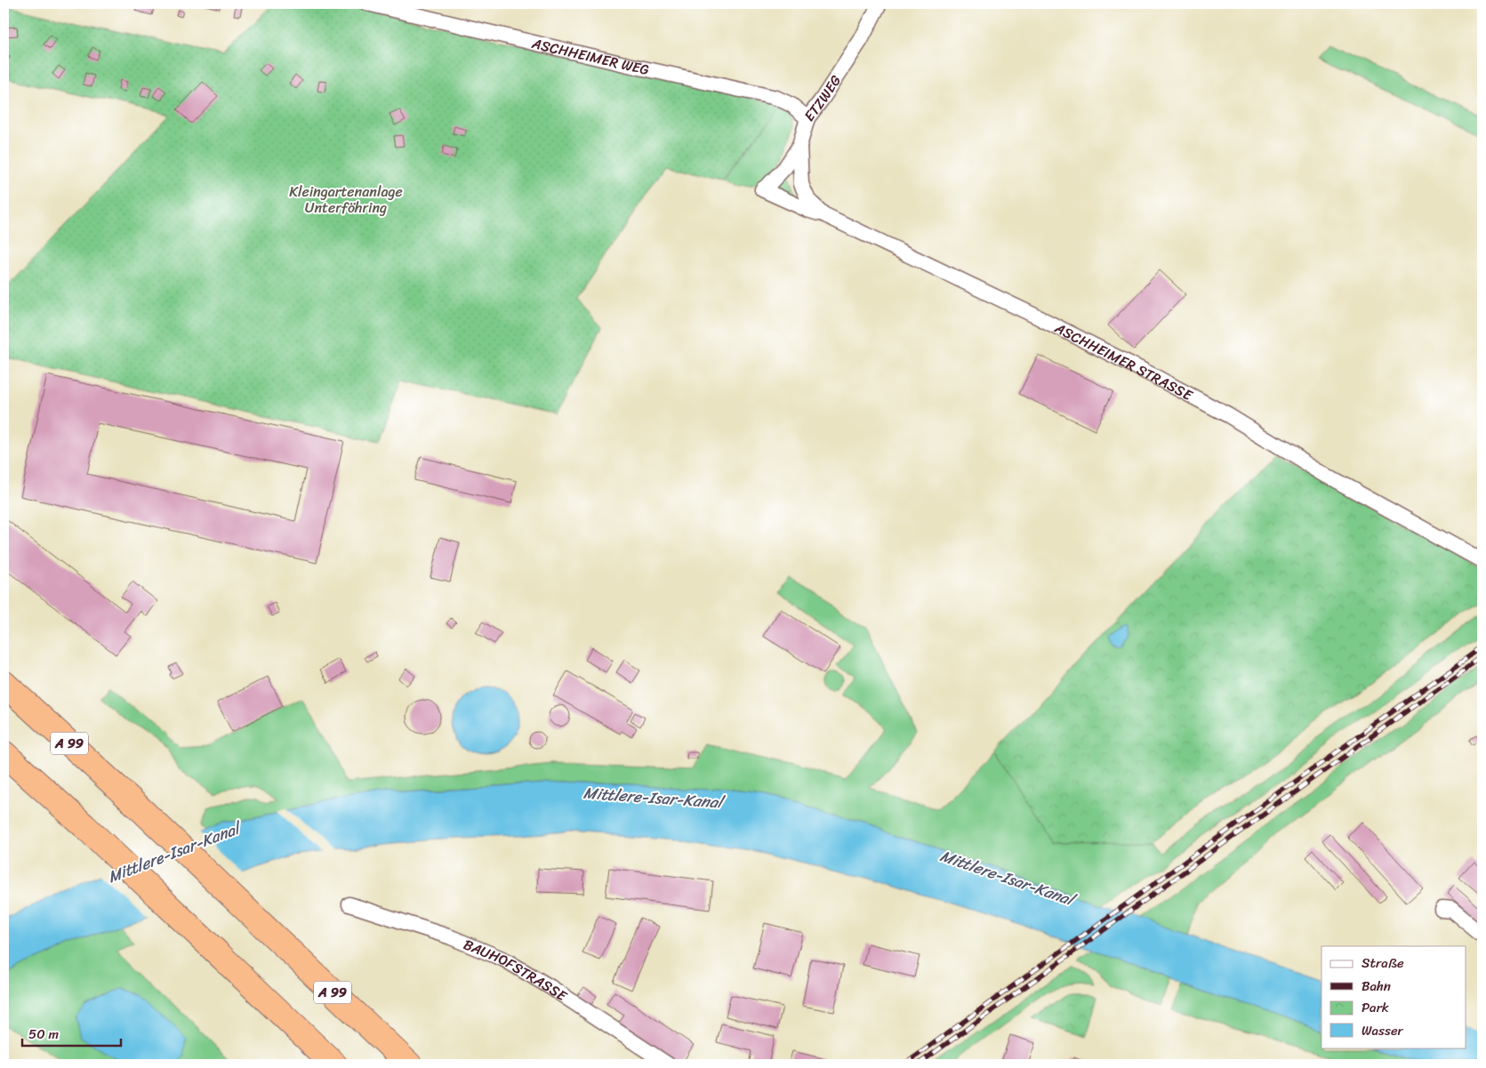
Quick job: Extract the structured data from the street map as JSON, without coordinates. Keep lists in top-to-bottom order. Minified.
{"streets":{"highway":["A 99"],"street":["ASCHHEIMER WEG","ETZWEG","ASCHHEIMER STRASSE","BAUHOFSTRASSE"]},"crossings":[["ASCHHEIMER WEG","ETZWEG"],["ETZWEG","ASCHHEIMER STRASSE"]],"water":["Mittlere-Isar-Kanal"],"parks":["Kleingartenanlage Unterföhring"],"legend":["Straße","Bahn","Park","Wasser"],"scale_bar":"50 m"}
